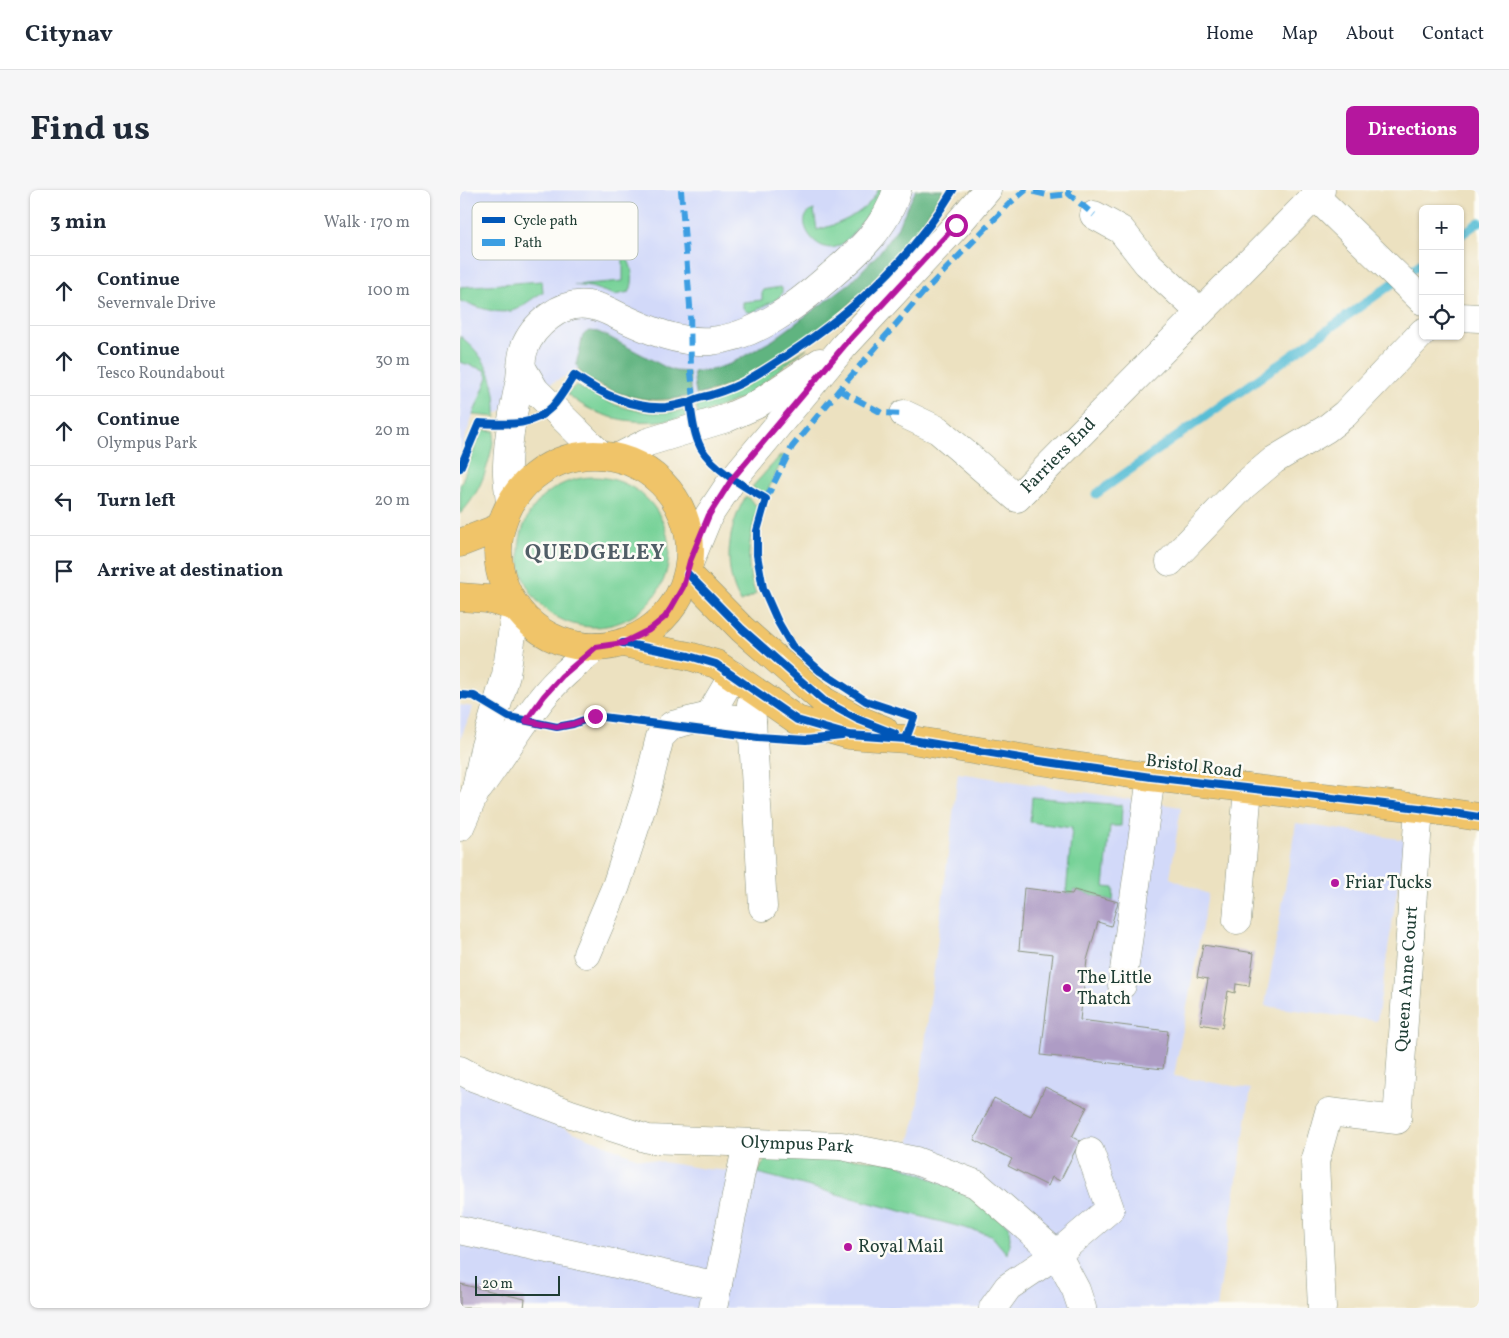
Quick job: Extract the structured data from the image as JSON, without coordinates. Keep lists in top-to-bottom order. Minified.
{"streets":{"main road":["Bristol Road"],"street":["Farriers End","Queen Anne Court","Olympus Park"]},"crossings":[["Bristol Road","Queen Anne Court"]],"districts":["QUEDGELEY"],"places":["Friar Tucks","The Little Thatch","Royal Mail"],"legend":["Cycle path","Path"],"scale_bar":"20 m","page":{"header":"Citynav","nav":["Home","Map","About","Contact"],"title":"Find us","buttons":"Directions","heading":["3 min","Walk · 170 m"],"map_buttons":["+","−"],"list":[["Continue","Severnvale Drive","100 m"],["Continue","Tesco Roundabout","30 m"],["Continue","Olympus Park","20 m"],["Turn left","20 m"],"Arrive at destination"],"scale":"20 m"}}
